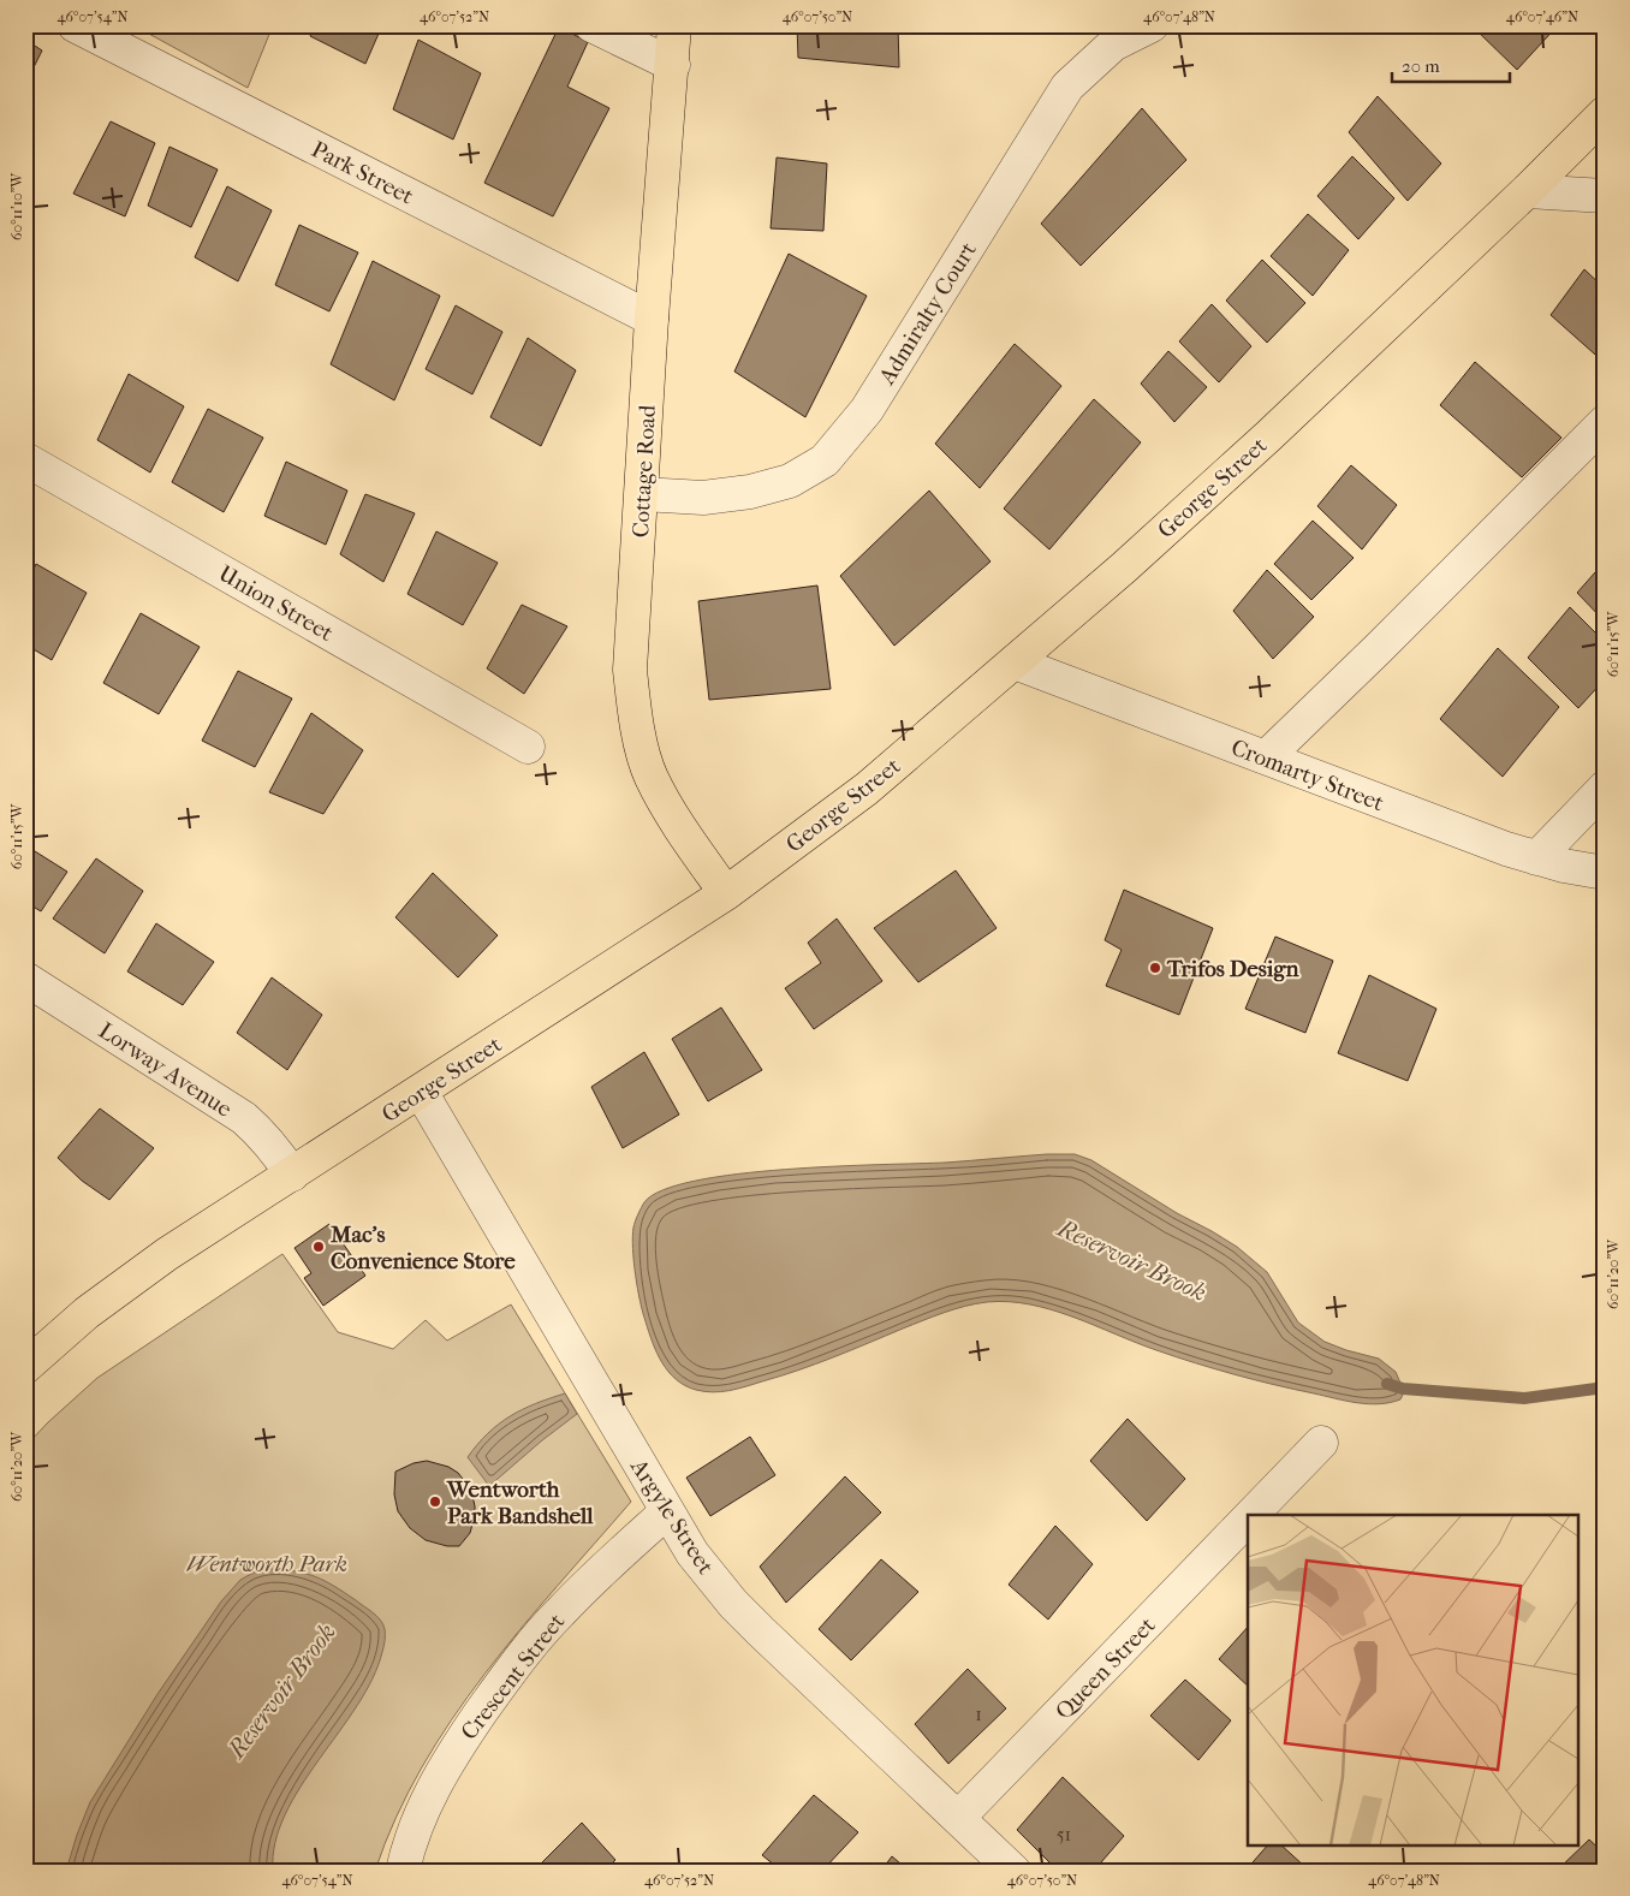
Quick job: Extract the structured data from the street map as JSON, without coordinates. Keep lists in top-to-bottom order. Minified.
{"streets":{"main road":["Cottage Road","George Street"],"street":["Park Street","Admiralty Court","Union Street","Cromarty Street","Lorway Avenue","Argyle Street","Queen Street","Crescent Street"]},"crossings":[["Park Street","Cottage Road"],["Admiralty Court","Cottage Road"],["Cottage Road","George Street"],["George Street","Cromarty Street"],["George Street","Lorway Avenue"],["George Street","Argyle Street"],["Argyle Street","Queen Street"],["Argyle Street","Crescent Street"]],"water":["Reservoir Brook"],"parks":["Wentworth Park"],"places":["Trifos Design","Mac's Convenience Store","Wentworth Park Bandshell"],"house_numbers":["1","51"],"scale_bar":"20 m","coordinates":["46°07'54\"N","46°07'52\"N","46°07'50\"N","46°07'48\"N","46°07'46\"N","60°11'10\"W","60°11'15\"W","60°11'20\"W"]}
